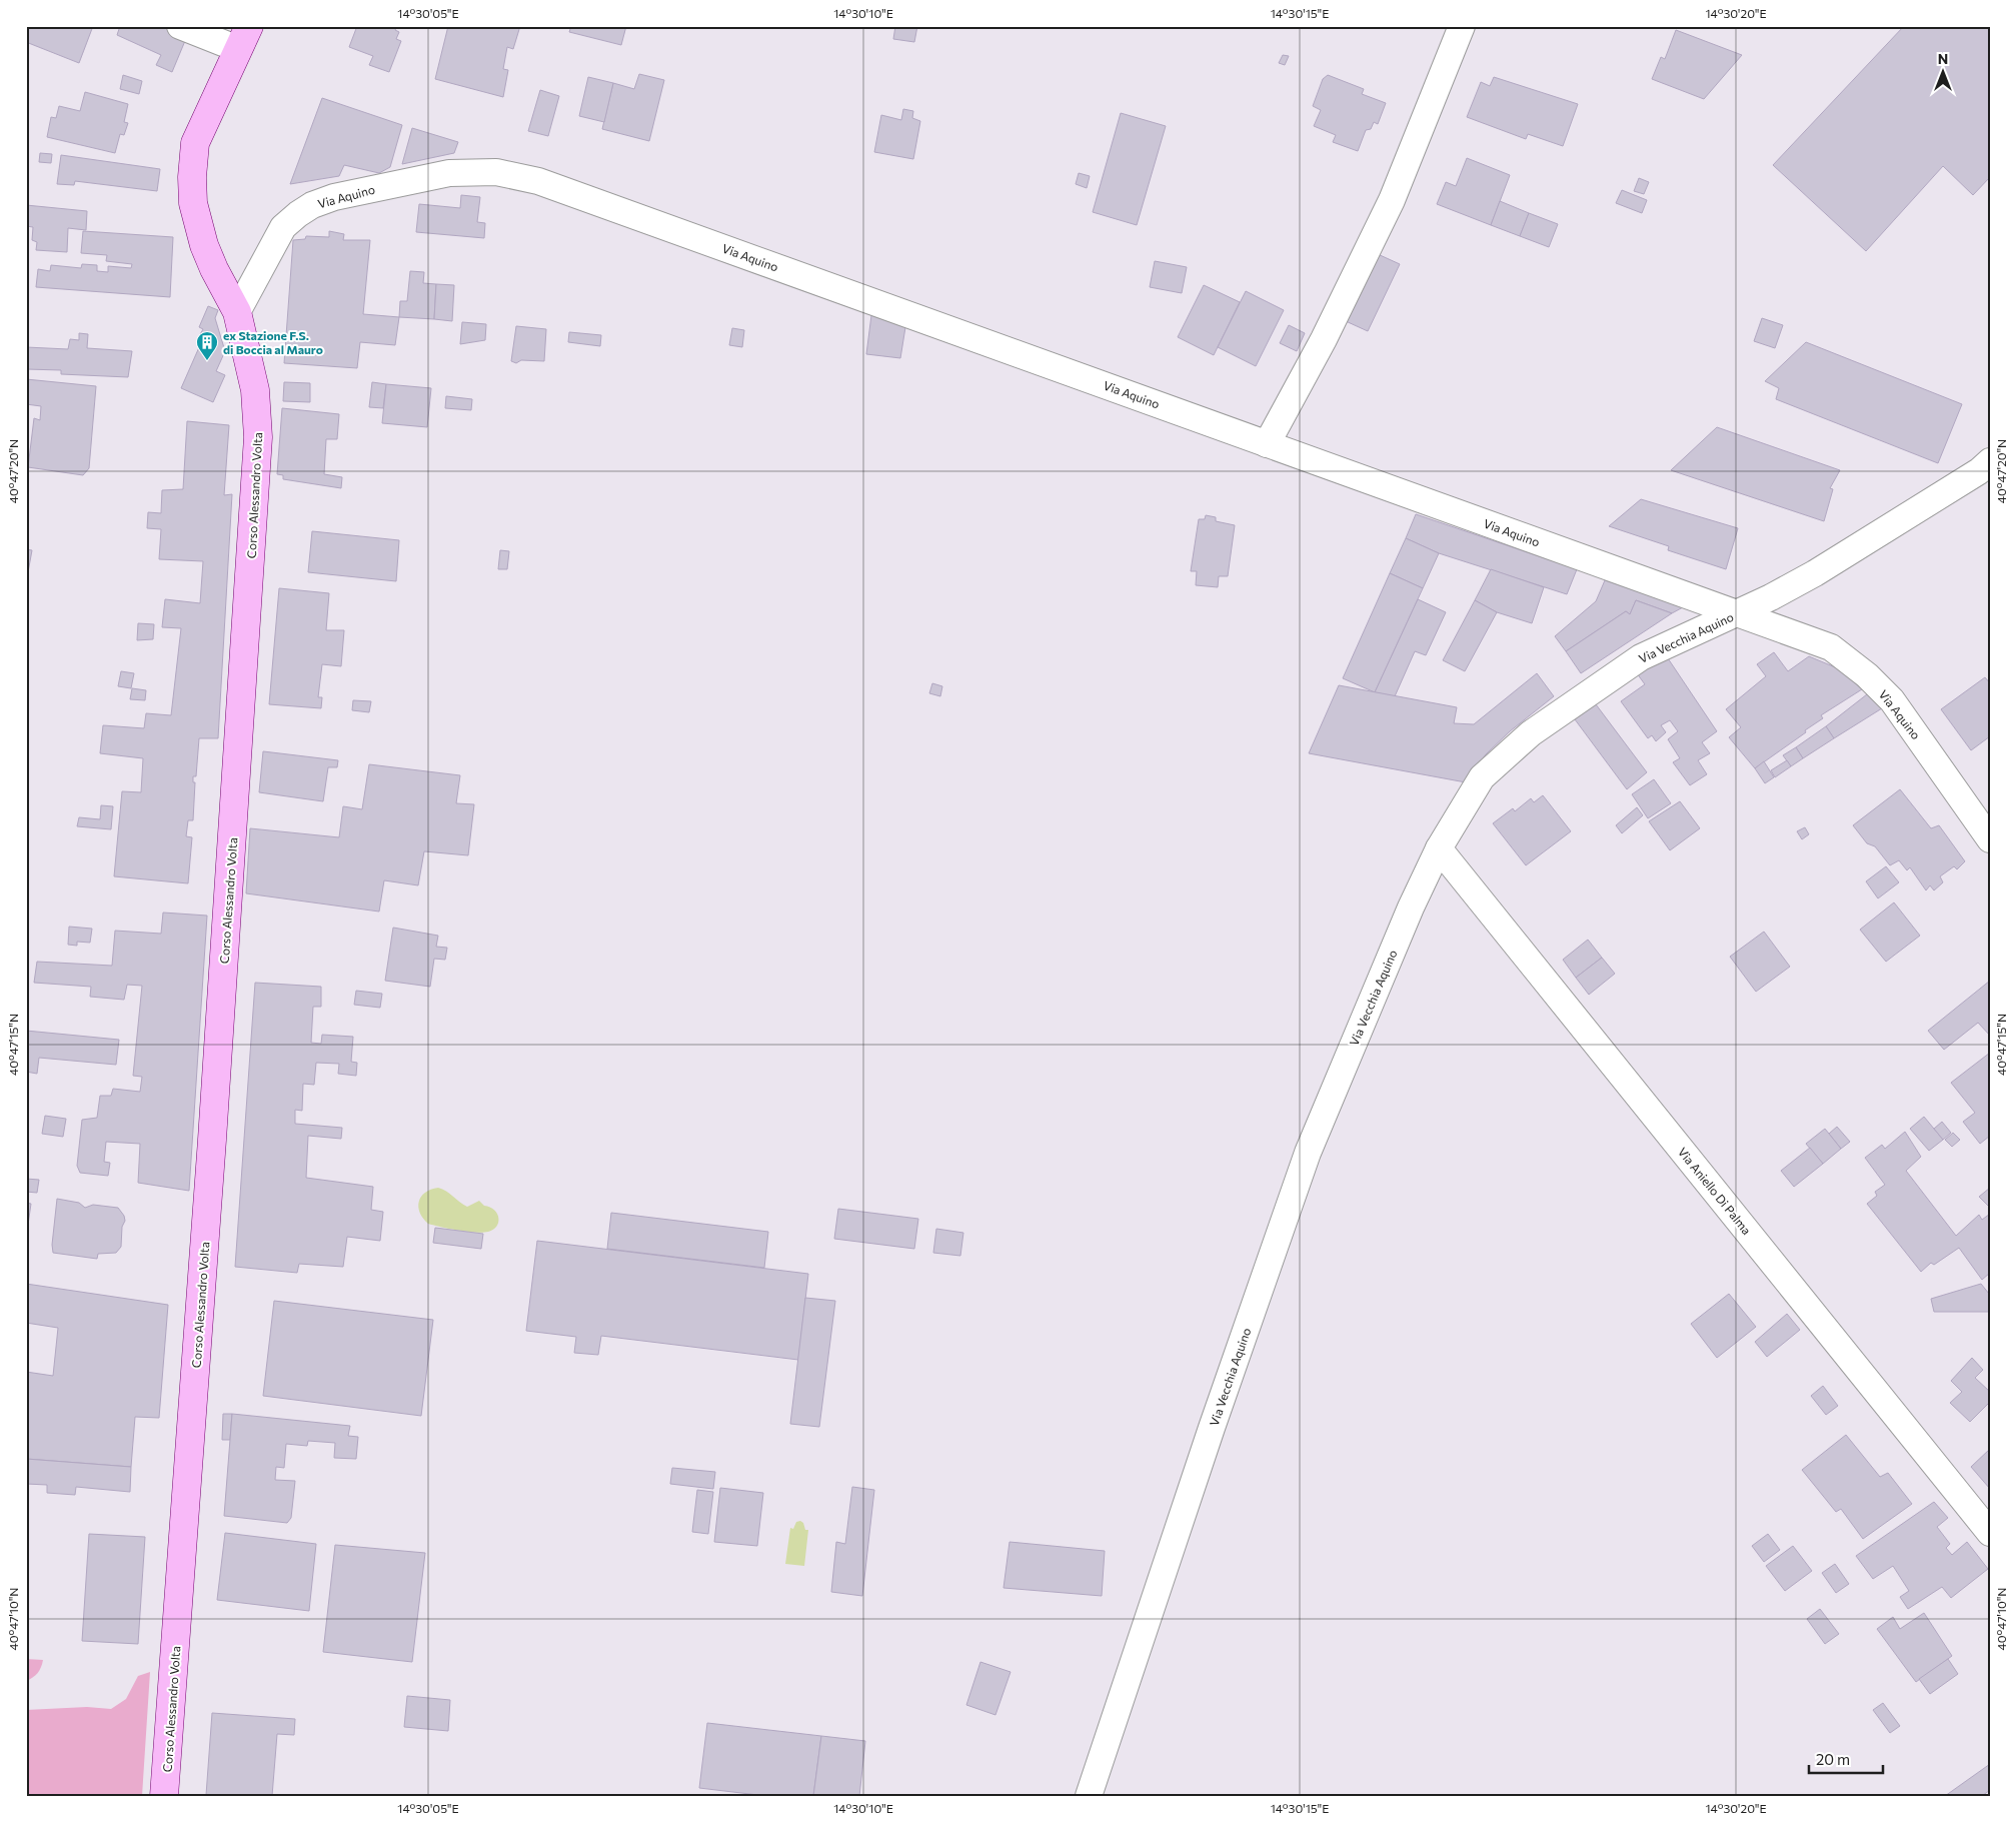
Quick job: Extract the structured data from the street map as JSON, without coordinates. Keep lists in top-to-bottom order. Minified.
{"streets":{"main road":["Corso Alessandro Volta"],"street":["Via Aquino","Via Vecchia Aquino","Via Aniello Di Palma"]},"crossings":[["Via Aquino","Corso Alessandro Volta"],["Via Aquino","Via Vecchia Aquino"],["Via Vecchia Aquino","Via Aniello Di Palma"]],"places":{"building":["ex Stazione F.S. di Boccia al Mauro"]},"scale_bar":"20 m","north":"top","coordinates":["14°30'05\"E","14°30'10\"E","14°30'15\"E","14°30'20\"E","40°47'20\"N","40°47'15\"N","40°47'10\"N"]}
